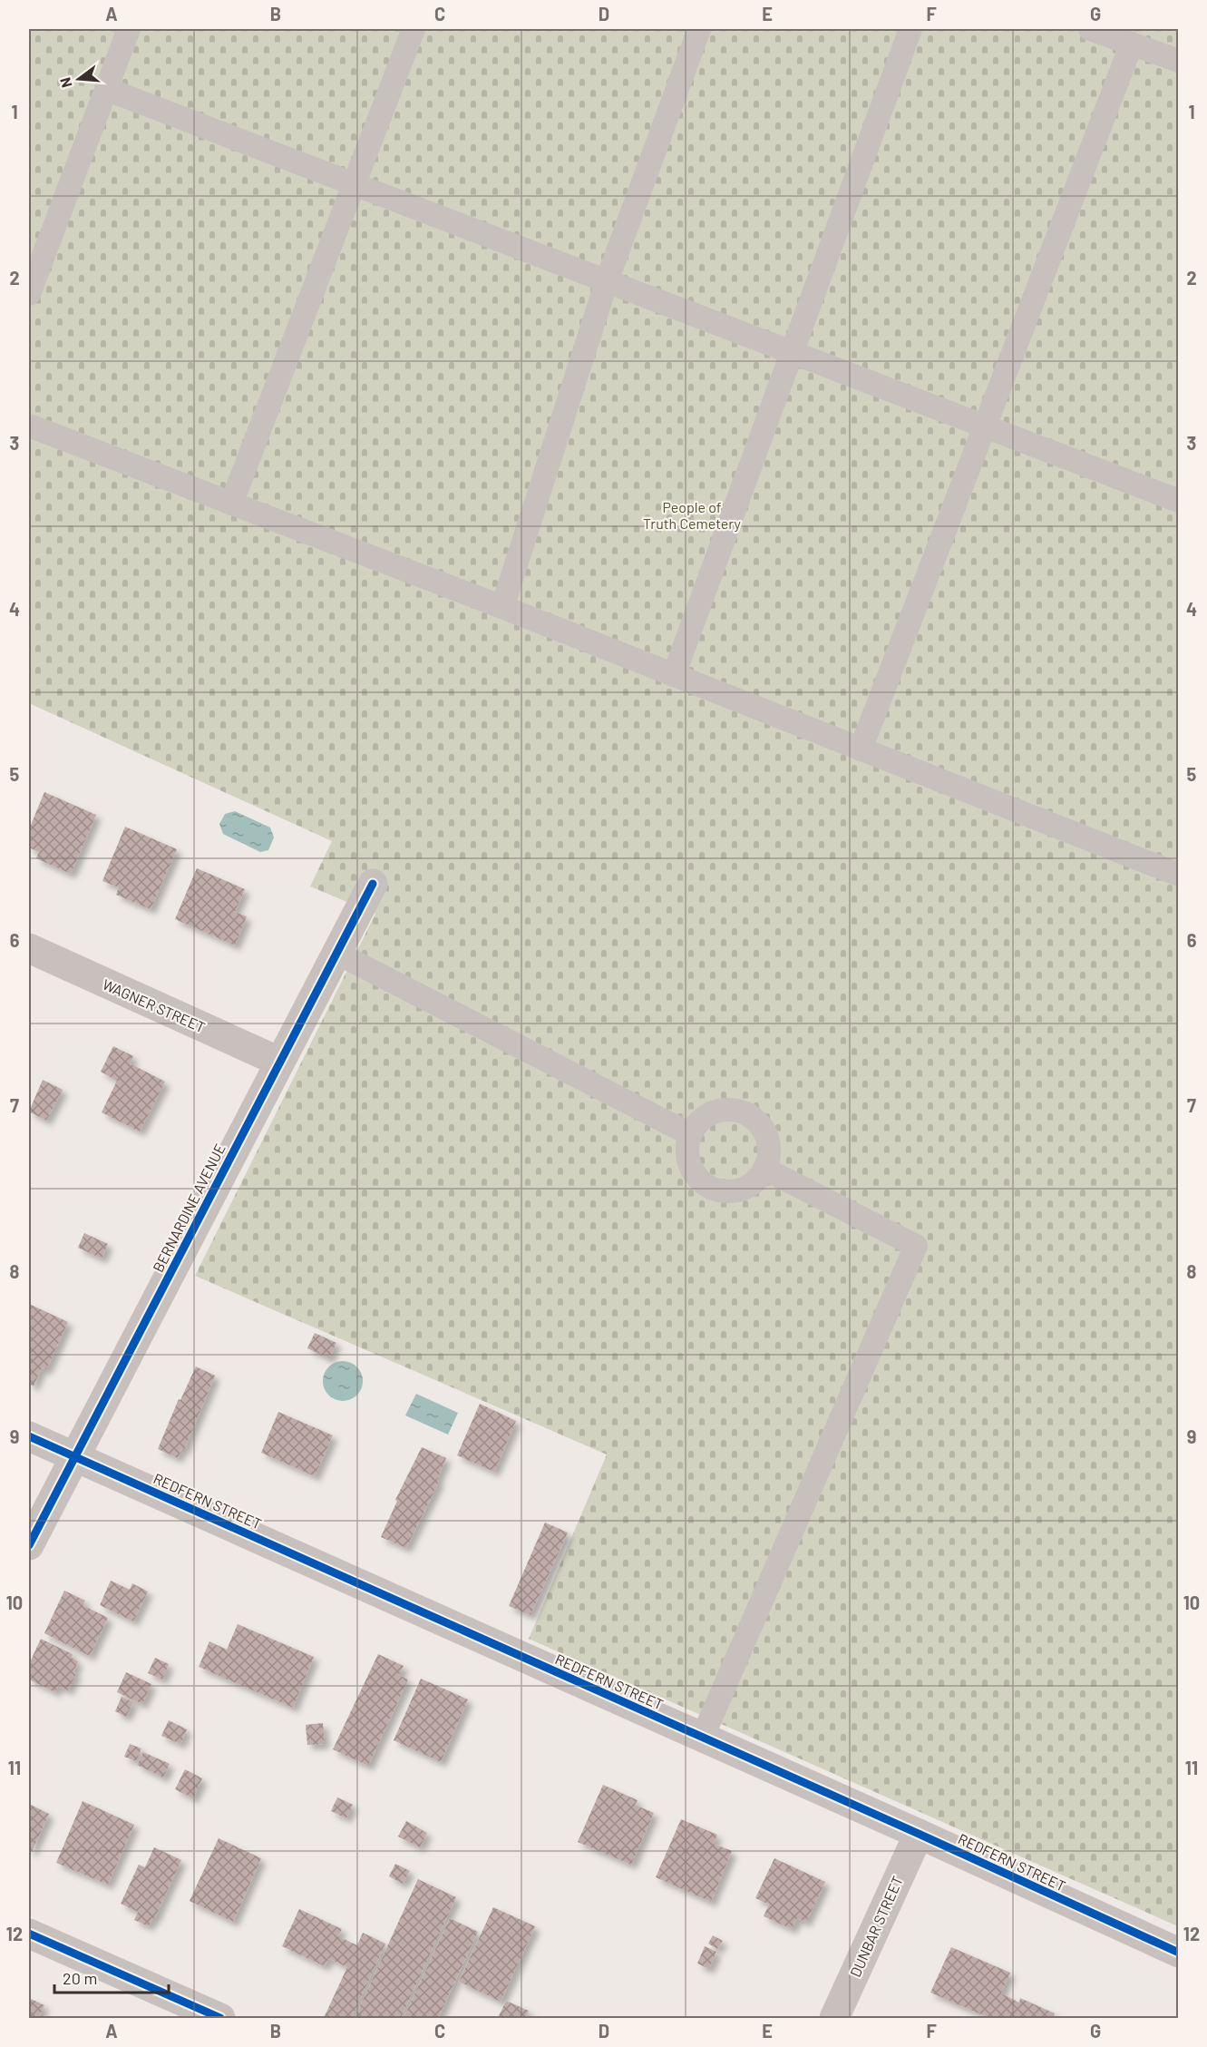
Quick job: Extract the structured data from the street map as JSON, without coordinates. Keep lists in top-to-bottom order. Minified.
{"streets":{"street":["WAGNER STREET","BERNARDINE AVENUE","REDFERN STREET","DUNBAR STREET"]},"crossings":[["WAGNER STREET","BERNARDINE AVENUE"],["BERNARDINE AVENUE","REDFERN STREET"],["REDFERN STREET","DUNBAR STREET"]],"parks":["People of Truth Cemetery"],"scale_bar":"20 m","north":"left","grid":{"columns":["A","B","C","D","E","F","G"],"rows":["1","2","3","4","5","6","7","8","9","10","11","12"]}}
